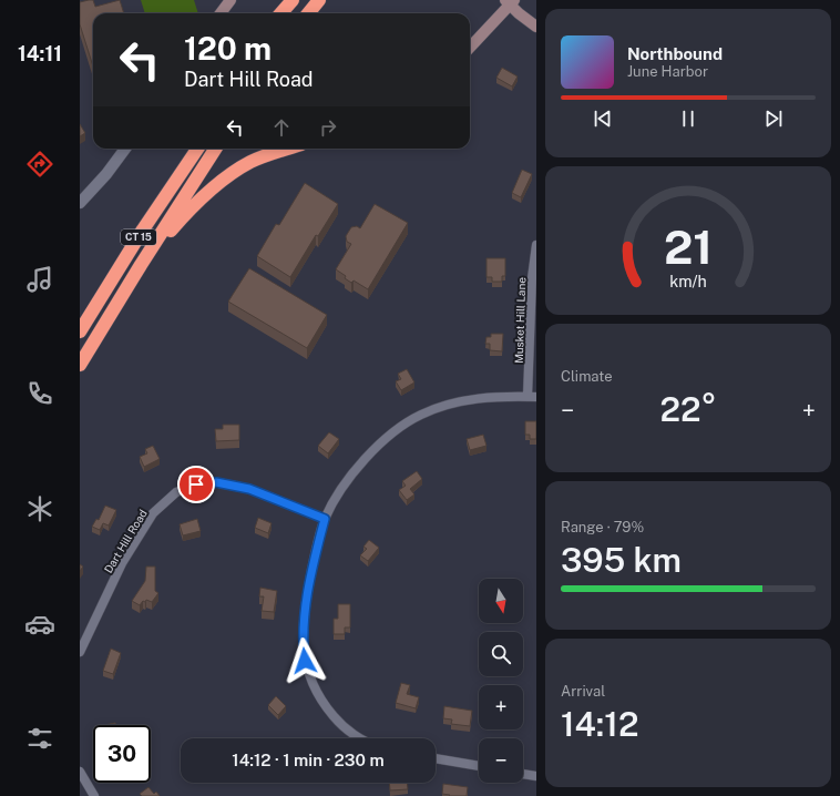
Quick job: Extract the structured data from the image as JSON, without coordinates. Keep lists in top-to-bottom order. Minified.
{"streets":{"highway":["CT 15"],"street":["Musket Hill Lane","Dart Hill Road"]},"north":"bottom","page":{"tabs":"14:11","turn":["120 m","Dart Hill Road"],"song":["Northbound","June Harbor"],"tile":["Climate",["Range · 79%","395 km"],["Arrival","14:12"]],"heat":["−","22°","+"],"map_buttons":["+","−"],"limit":"30","trip":"14:12 · 1 min · 230 m","gauge":["21","km/h"]}}
